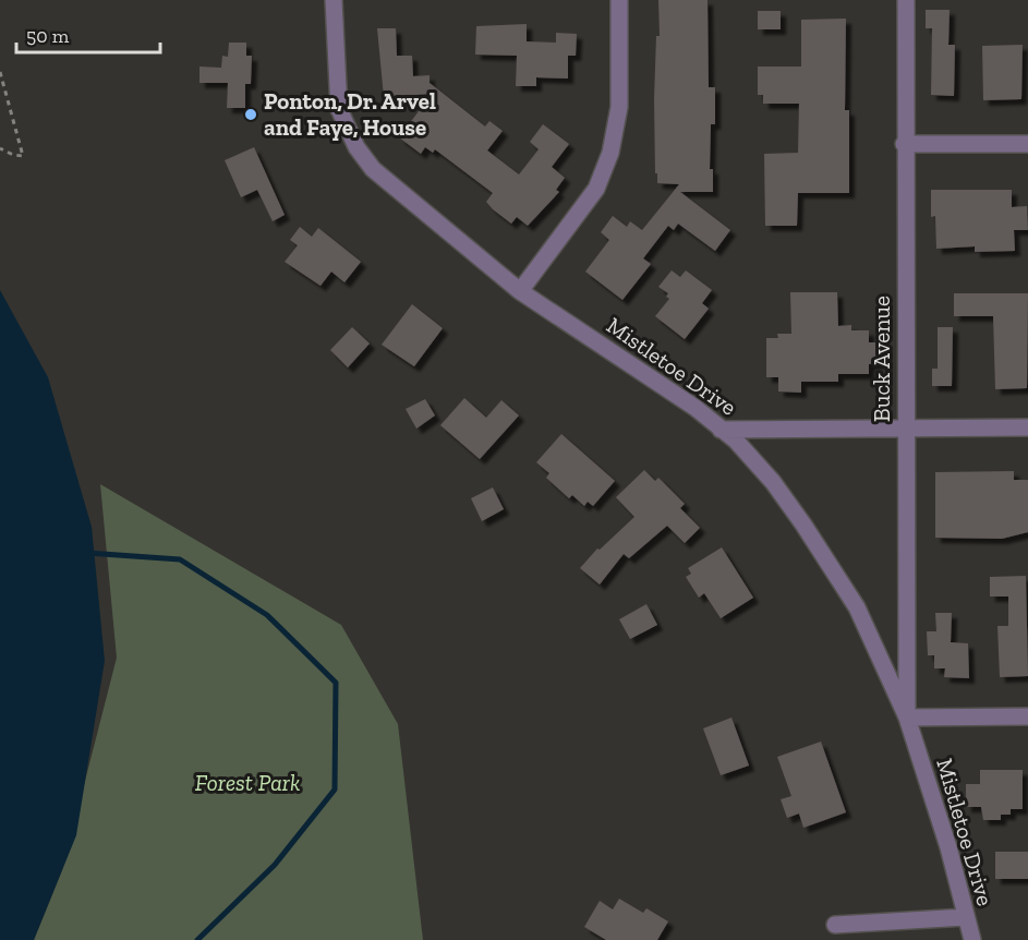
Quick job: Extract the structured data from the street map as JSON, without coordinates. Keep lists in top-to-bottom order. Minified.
{"streets":{"street":["Buck Avenue","Mistletoe Drive"]},"crossings":[["Buck Avenue","Mistletoe Drive"]],"parks":["Forest Park"],"places":["Ponton, Dr. Arvel and Faye, House"],"scale_bar":"50 m"}
